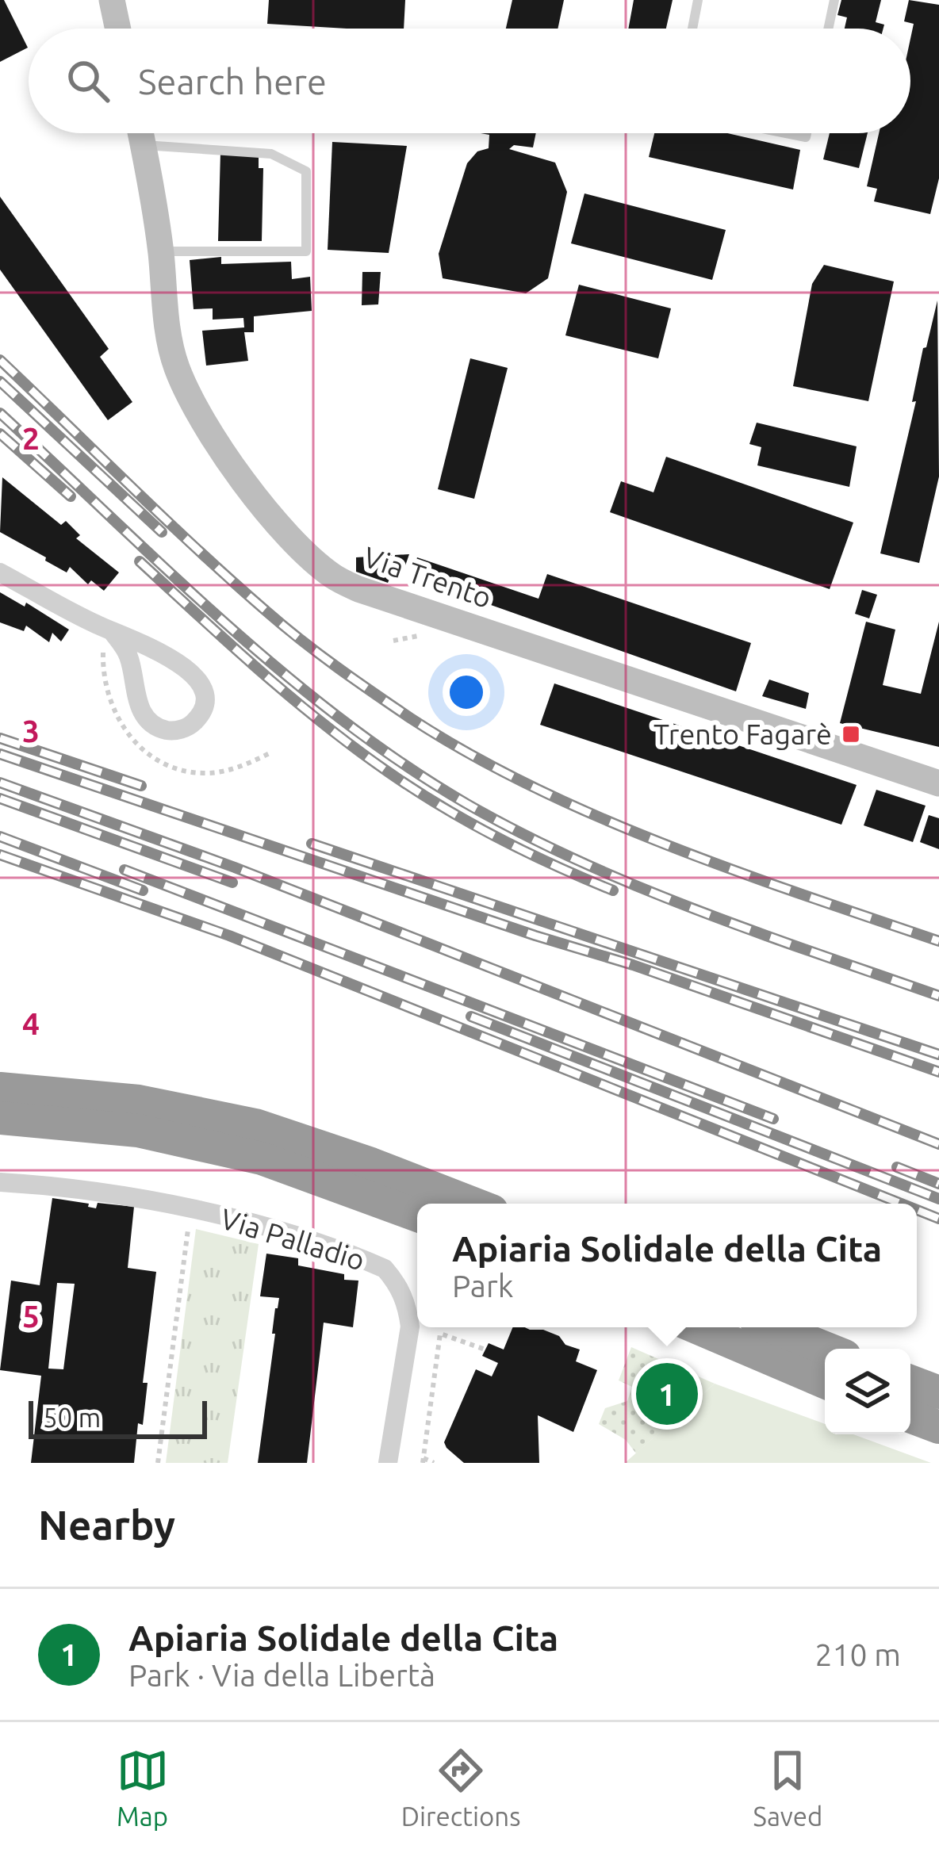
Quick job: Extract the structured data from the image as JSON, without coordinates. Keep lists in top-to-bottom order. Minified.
{"streets":{"street":["Via Trento","Via Palladio"]},"places":{"transit":["Trento Fagarè"]},"scale_bar":"50 m","page":{"search":"Search here","popup":["Apiaria Solidale della Cita","Park"],"pins":"1","scale":"50 m","heading":"Nearby","list":[{"mark":"1","name":"Apiaria Solidale della Cita","note":"Park · Via della Libertà","value":"210 m"}],"nav":["Map","Directions","Saved"]},"grid":{"rows":["2","3","4","5"]}}
